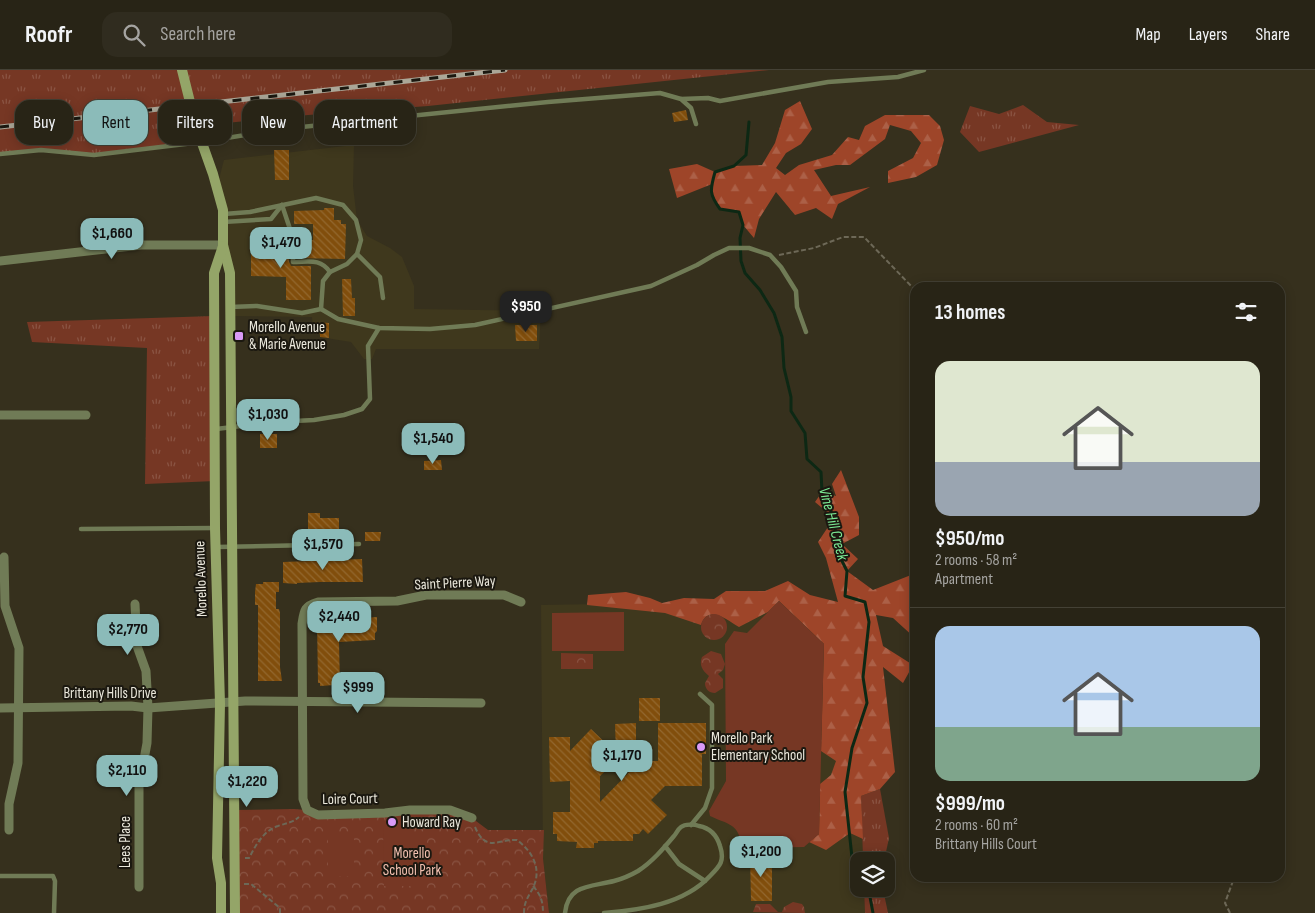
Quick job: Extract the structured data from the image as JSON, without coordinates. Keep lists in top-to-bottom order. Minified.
{"streets":{"street":["Morello Avenue","Saint Pierre Way","Brittany Hills Drive","Loire Court","Lees Place"]},"crossings":[["Morello Avenue","Brittany Hills Drive"],["Saint Pierre Way","Brittany Hills Drive"],["Saint Pierre Way","Loire Court"],["Brittany Hills Drive","Loire Court"],["Brittany Hills Drive","Lees Place"]],"water":["Vine Hill Creek"],"parks":["Morello School Park"],"places":{"transit":["Morello Avenue & Marie Avenue"],"other":["Morello Park Elementary School","Howard Ray"]},"page":{"header":"Roofr","search":"Search here","nav":["Map","Layers","Share"],"chip":["Buy","Rent","Filters","New","Apartment"],"price":["$1,660","$1,470","$950","$1,030","$1,540","$1,570","$2,440","$2,770","$999","$1,170","$2,110","$1,220","$1,200"],"heading":"13 homes","list":[{"name":"$950/mo","note":"2 rooms · 58 m² · Apartment"},{"name":"$999/mo","note":"2 rooms · 60 m² · Brittany Hills Court"}]}}
